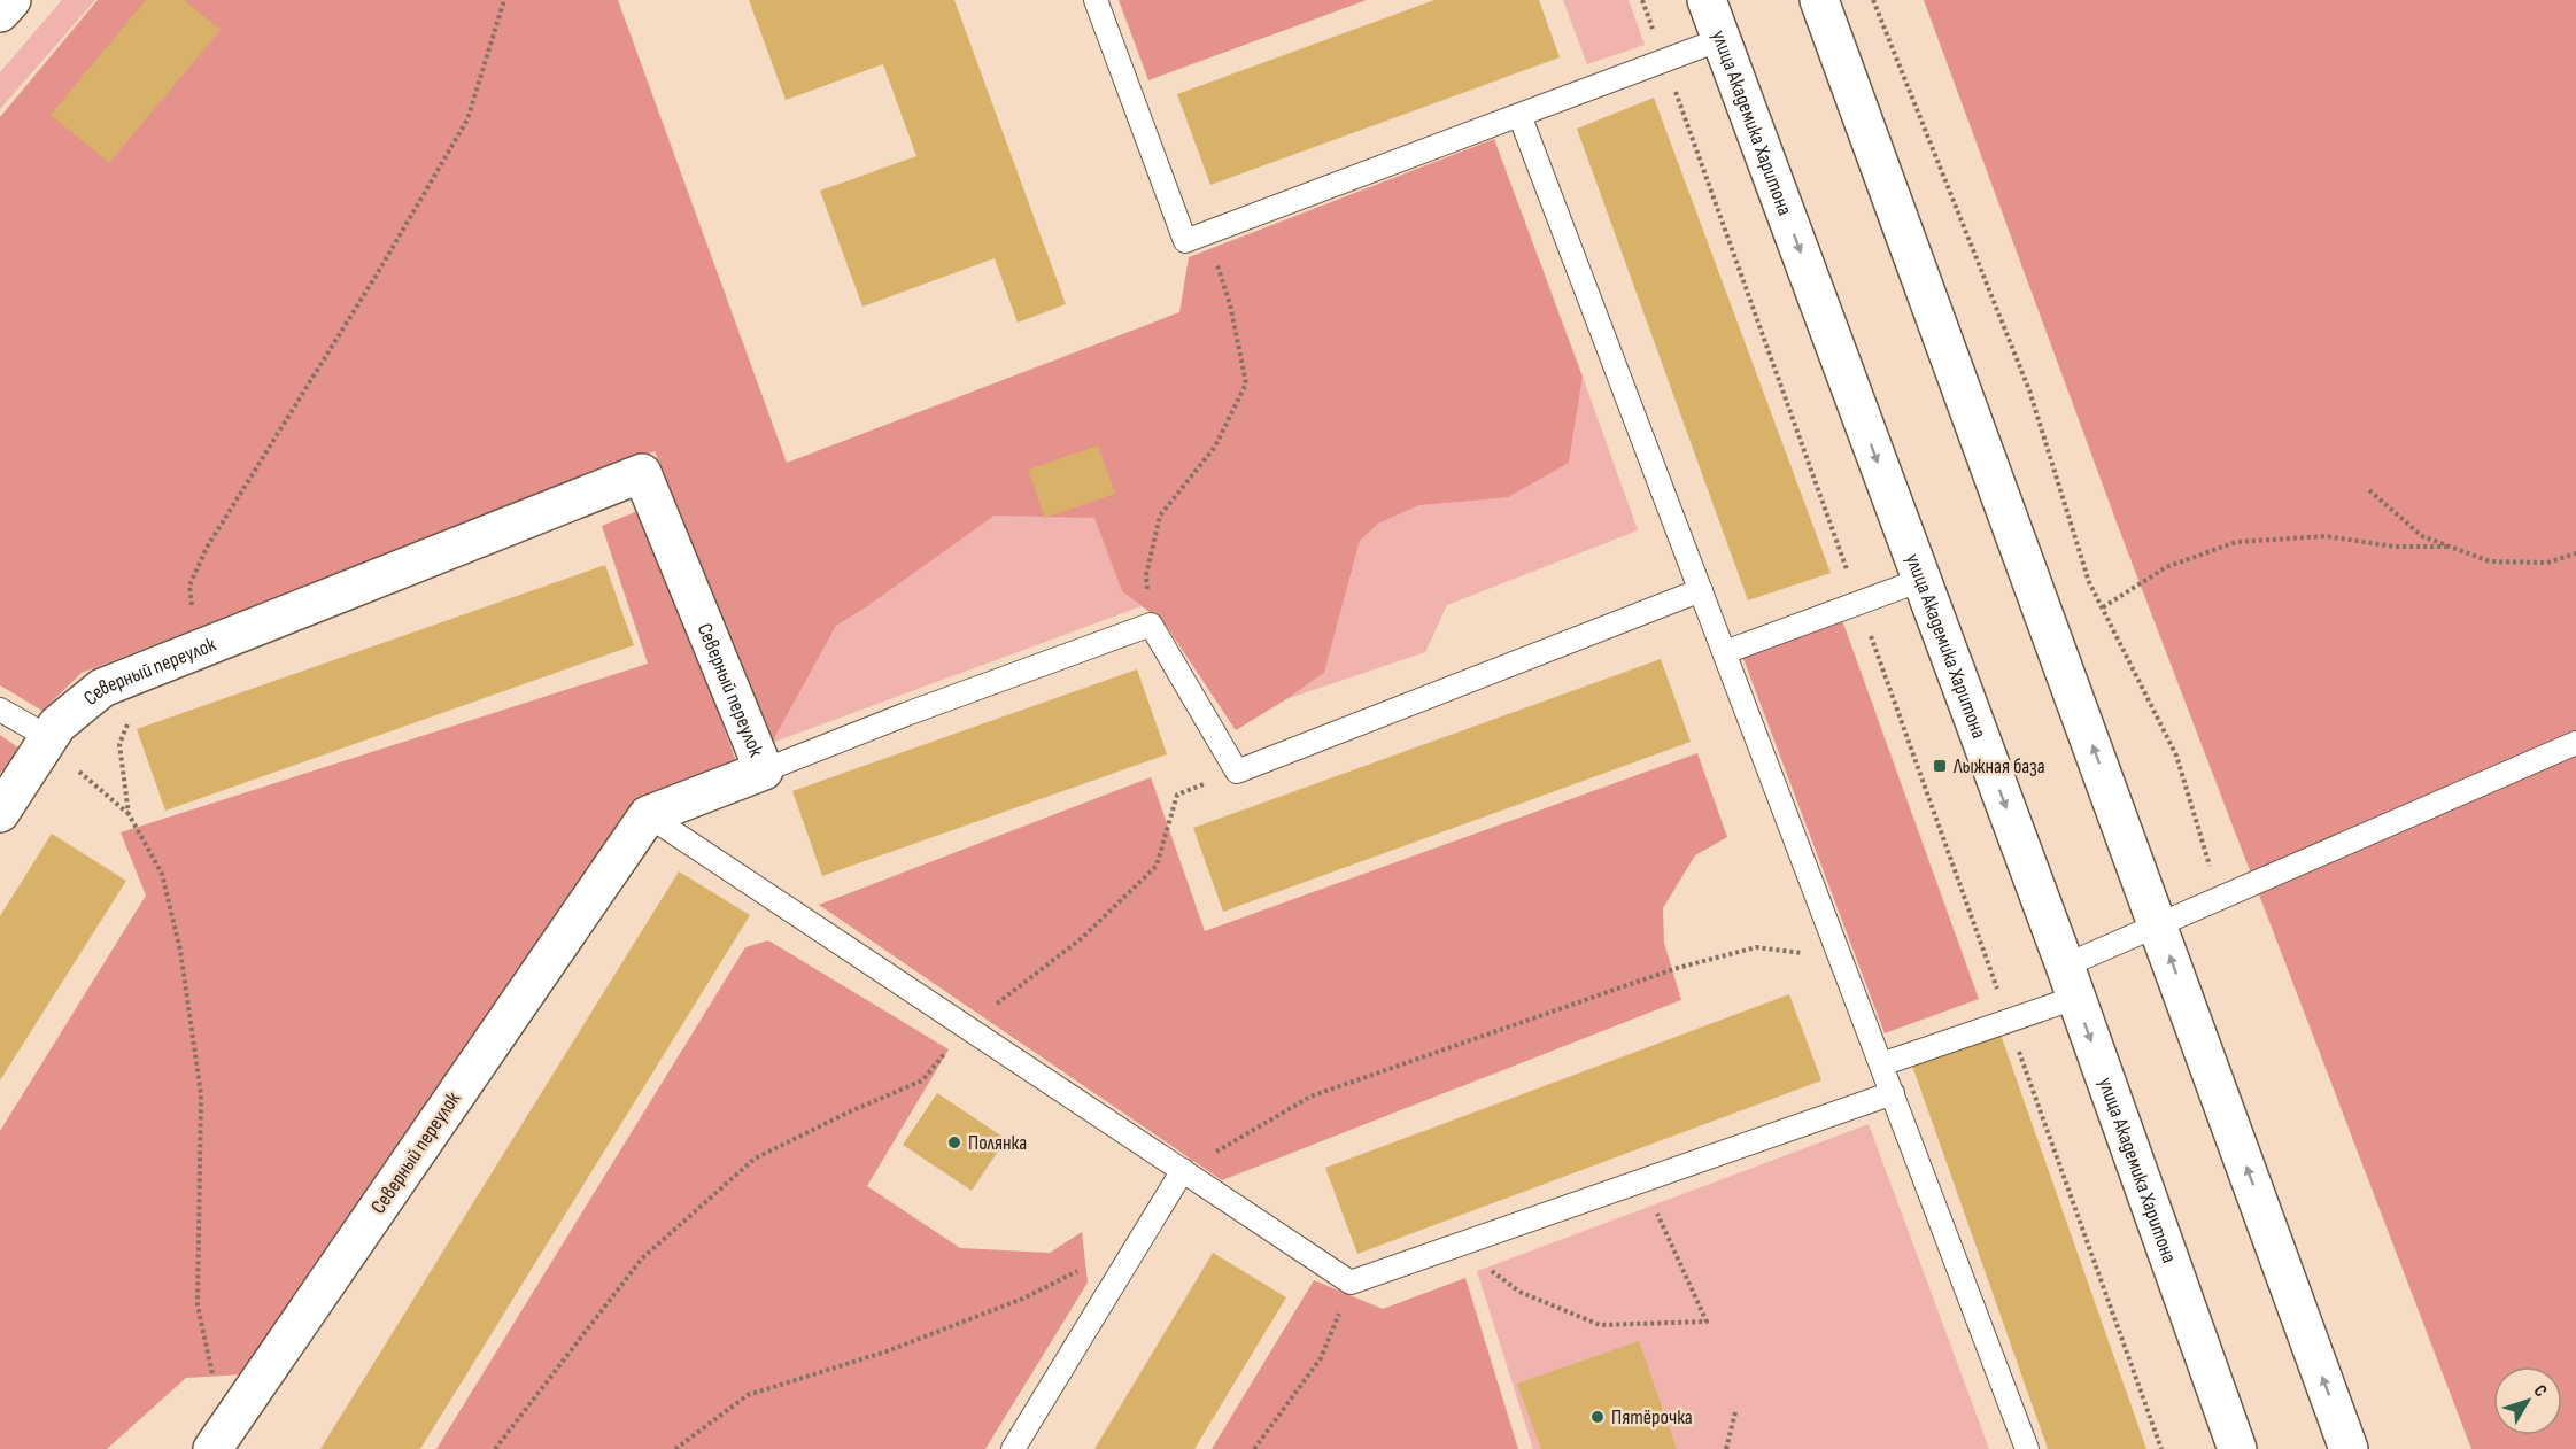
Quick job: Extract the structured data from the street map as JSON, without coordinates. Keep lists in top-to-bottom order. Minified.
{"streets":{"main road":["улица Академика Харитона","Северный переулок"]},"places":{"transit":["Лыжная база"],"other":["Полянка","Пятёрочка"]},"north":"top right"}
